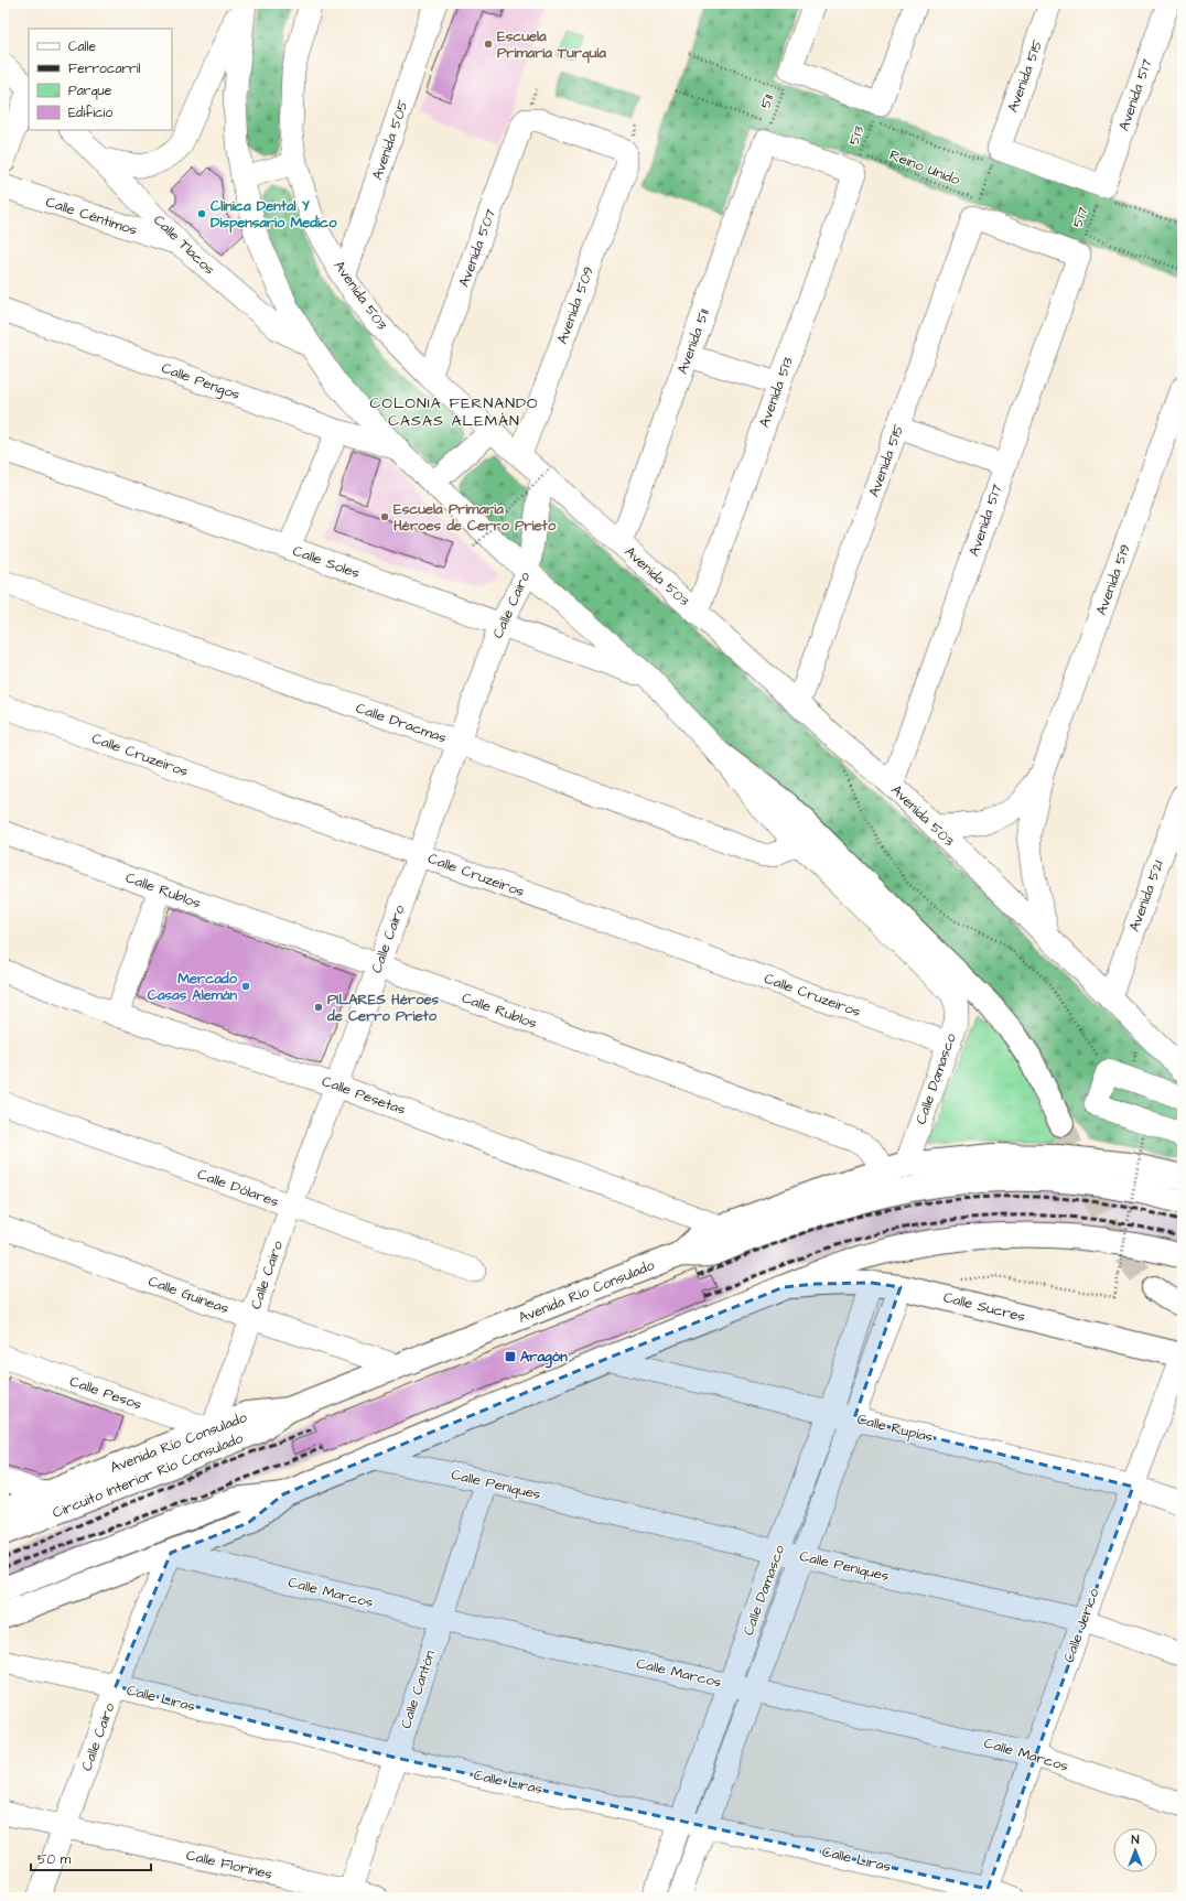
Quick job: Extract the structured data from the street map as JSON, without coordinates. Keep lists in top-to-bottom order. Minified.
{"streets":{"main road":["Avenida Río Consulado","Calle Sucres","Circuito Interior Río Consulado"],"street":["Avenida 515","Avenida 517","Avenida 505","Calle Céntimos","Calle Tlacos","Avenida 507","Avenida 503","Avenida 509","Avenida 511","Calle Pengos","Avenida 513","Calle Soles","Avenida 519","Calle Cairo","Calle Dracmas","Calle Cruzeiros","Calle Rublos","Avenida 521","Calle Damasco","Calle Pesetas","Calle Dólares","Calle Guineas","Calle Pesos","Calle Rupias","Calle Peniques","Calle Marcos","Calle Jericó","Calle Cantón","Calle Liras","Calle Florines"],"path":["511","513","Reino Unido","517"]},"crossings":[["Avenida 515","Reino Unido"],["Avenida 515","Avenida 503"],["Avenida 517","517"],["Avenida 517","Avenida 503"],["511","Avenida 511"],["513","Reino Unido"],["513","Avenida 513"],["Avenida 505","Avenida 503"],["Reino Unido","Avenida 513"],["Calle Céntimos","Calle Tlacos"],["Avenida 507","Avenida 503"],["Avenida 507","Avenida 509"],["Avenida 503","Avenida 509"],["Avenida 503","Avenida 511"],["Avenida 503","Avenida 513"],["Avenida 503","Avenida 519"],["Avenida 503","Calle Cairo"],["Avenida 503","Avenida 521"],["Calle Soles","Calle Cairo"],["Calle Cairo","Calle Dracmas"],["Calle Cairo","Calle Cruzeiros"],["Calle Cairo","Calle Rublos"],["Calle Cairo","Calle Pesetas"],["Calle Cairo","Calle Dólares"],["Calle Cairo","Avenida Río Consulado"],["Calle Cairo","Calle Guineas"],["Calle Cairo","Calle Pesos"],["Calle Cairo","Calle Marcos"],["Calle Cairo","Calle Liras"],["Calle Cairo","Calle Florines"],["Calle Dracmas","Calle Damasco"],["Calle Cruzeiros","Calle Damasco"],["Calle Rublos","Calle Damasco"],["Calle Rublos","Avenida Río Consulado"],["Calle Damasco","Avenida Río Consulado"],["Calle Damasco","Calle Sucres"],["Calle Damasco","Calle Rupias"],["Calle Damasco","Calle Peniques"],["Calle Damasco","Calle Marcos"],["Calle Damasco","Calle Liras"],["Calle Pesetas","Avenida Río Consulado"],["Avenida Río Consulado","Calle Guineas"],["Avenida Río Consulado","Calle Pesos"],["Avenida Río Consulado","Circuito Interior Río Consulado"],["Calle Sucres","Calle Jericó"],["Calle Rupias","Calle Jericó"],["Calle Peniques","Calle Jericó"],["Calle Peniques","Calle Cantón"],["Calle Marcos","Calle Jericó"],["Calle Marcos","Calle Cantón"],["Calle Jericó","Calle Liras"],["Calle Cantón","Calle Liras"],["Calle Cantón","Calle Florines"]],"districts":["COLONIA FERNANDO CASAS ALEMÁN"],"places":{"other":["Escuela Primaria Turquía","Clinica Dental Y Dispensario Medico","Escuela Primaria Héroes de Cerro Prieto","Mercado Casas Alemán","PILARES Héroes de Cerro Prieto"],"transit":["Aragón"]},"legend":["Calle","Ferrocarril","Parque","Edificio"],"scale_bar":"50 m","north":"top"}
